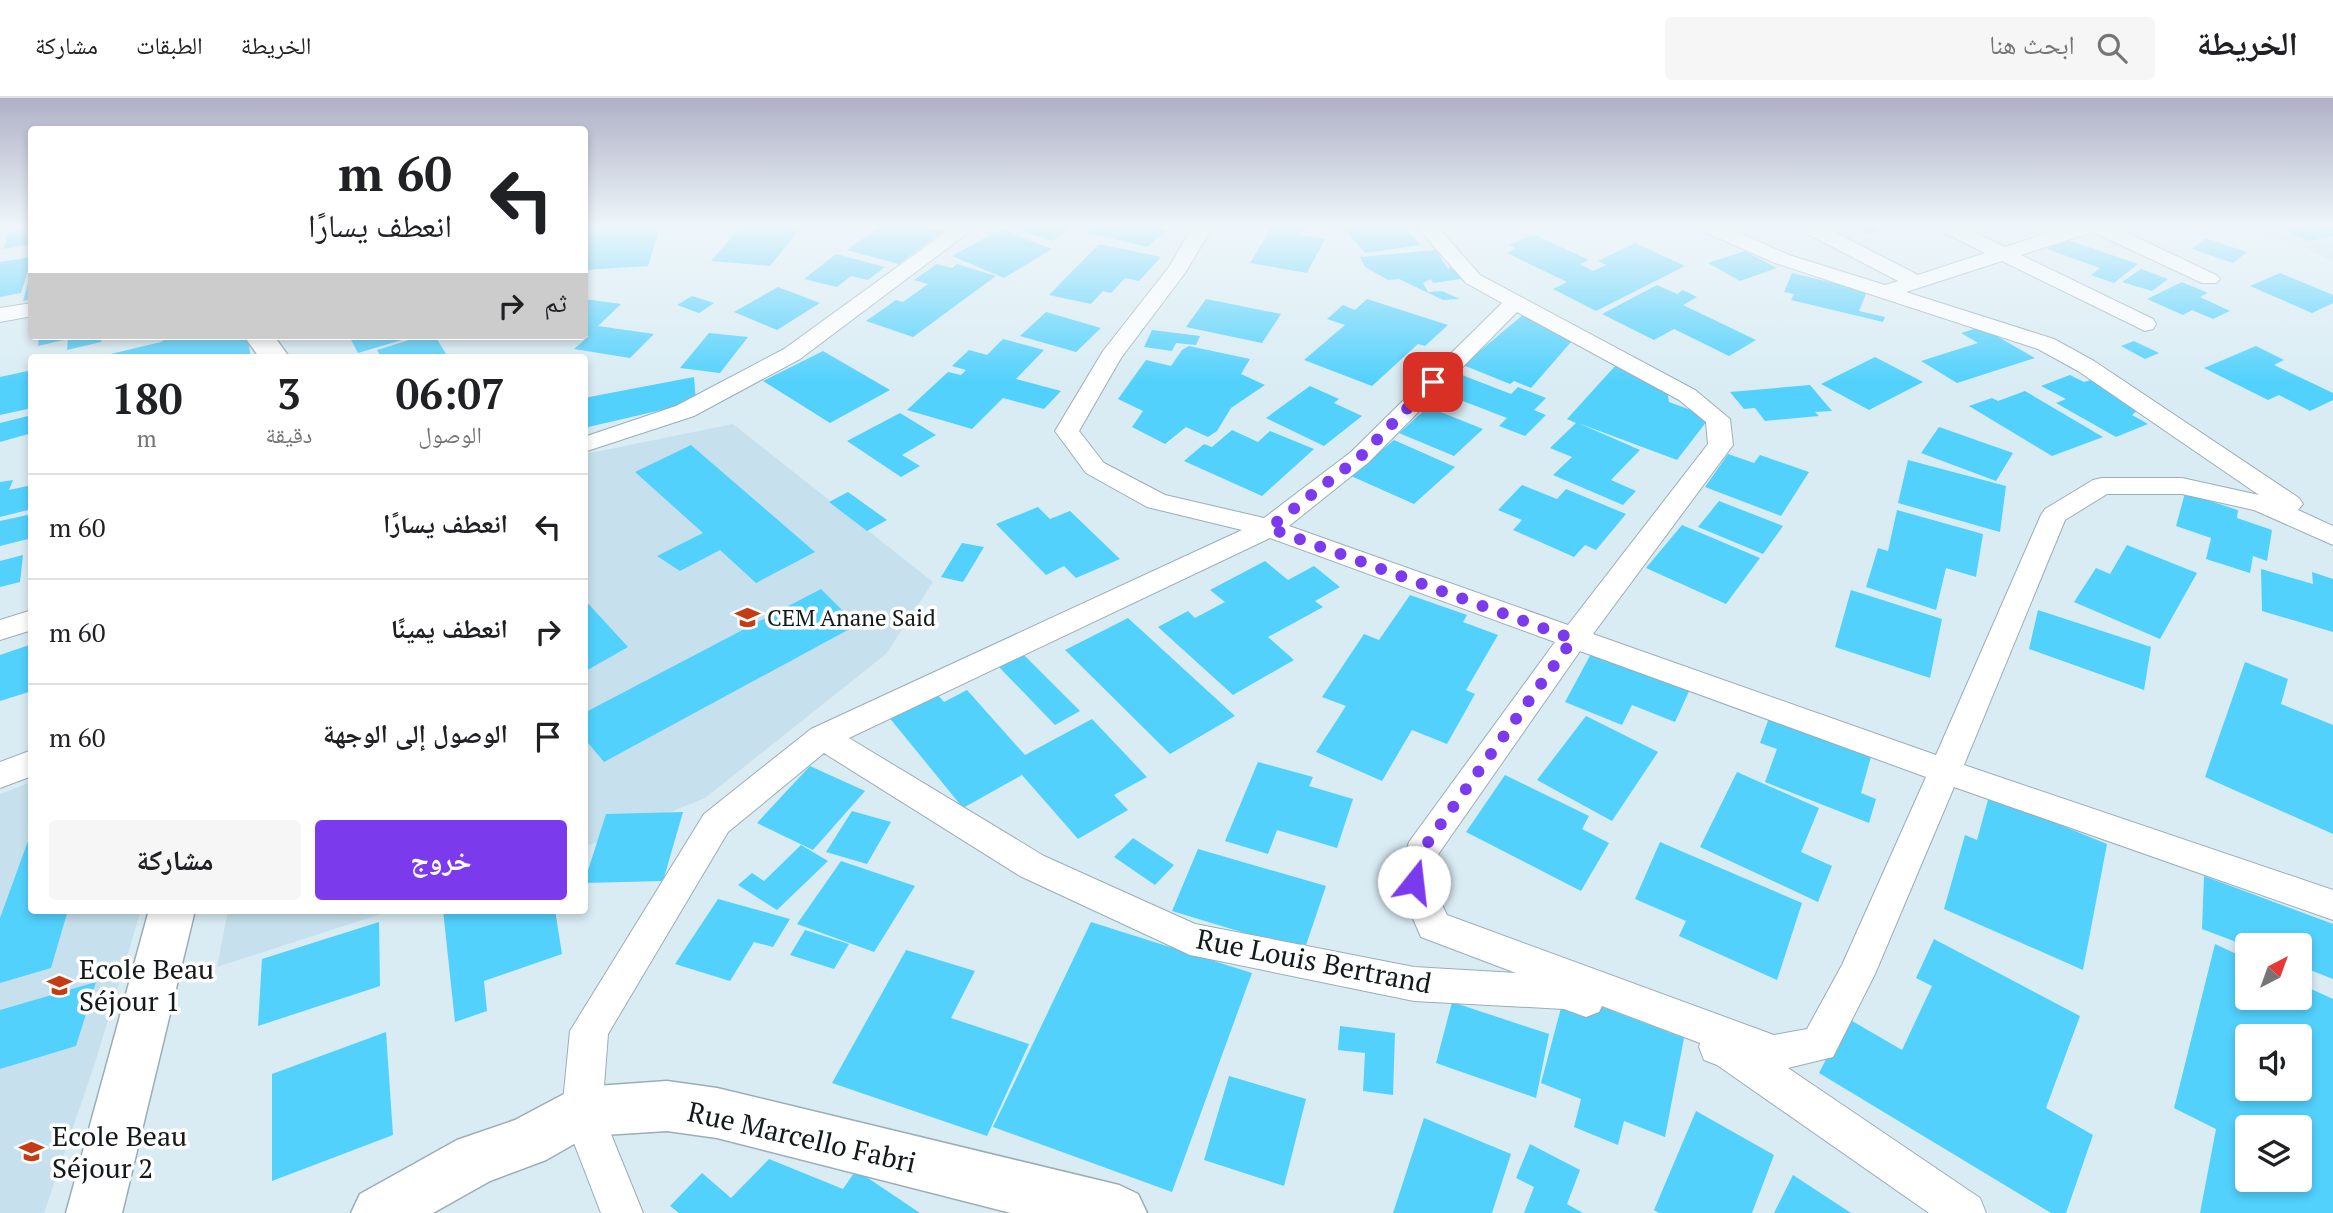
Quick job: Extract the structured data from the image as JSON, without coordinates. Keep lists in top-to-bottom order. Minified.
{"streets":{"street":["Rue Louis Bertrand","Rue Marcello Fabri"]},"places":{"school or university":["CEM Anane Said","Ecole Beau Séjour 1","Ecole Beau Séjour 2"]},"north":"top right","page":{"header":"الخريطة","search":"ابحث هنا","nav":["الخريطة","الطبقات","مشاركة"],"turn":["60 m","انعطف يسارًا"],"then":"ثم","eta":["06:07","الوصول","3","دقيقة","180","m"],"list":[{"name":"انعطف يسارًا","value":"60 m"},{"name":"انعطف يمينًا","value":"60 m"},{"name":"الوصول إلى الوجهة","value":"60 m"}],"buttons":["خروج","مشاركة"]}}
